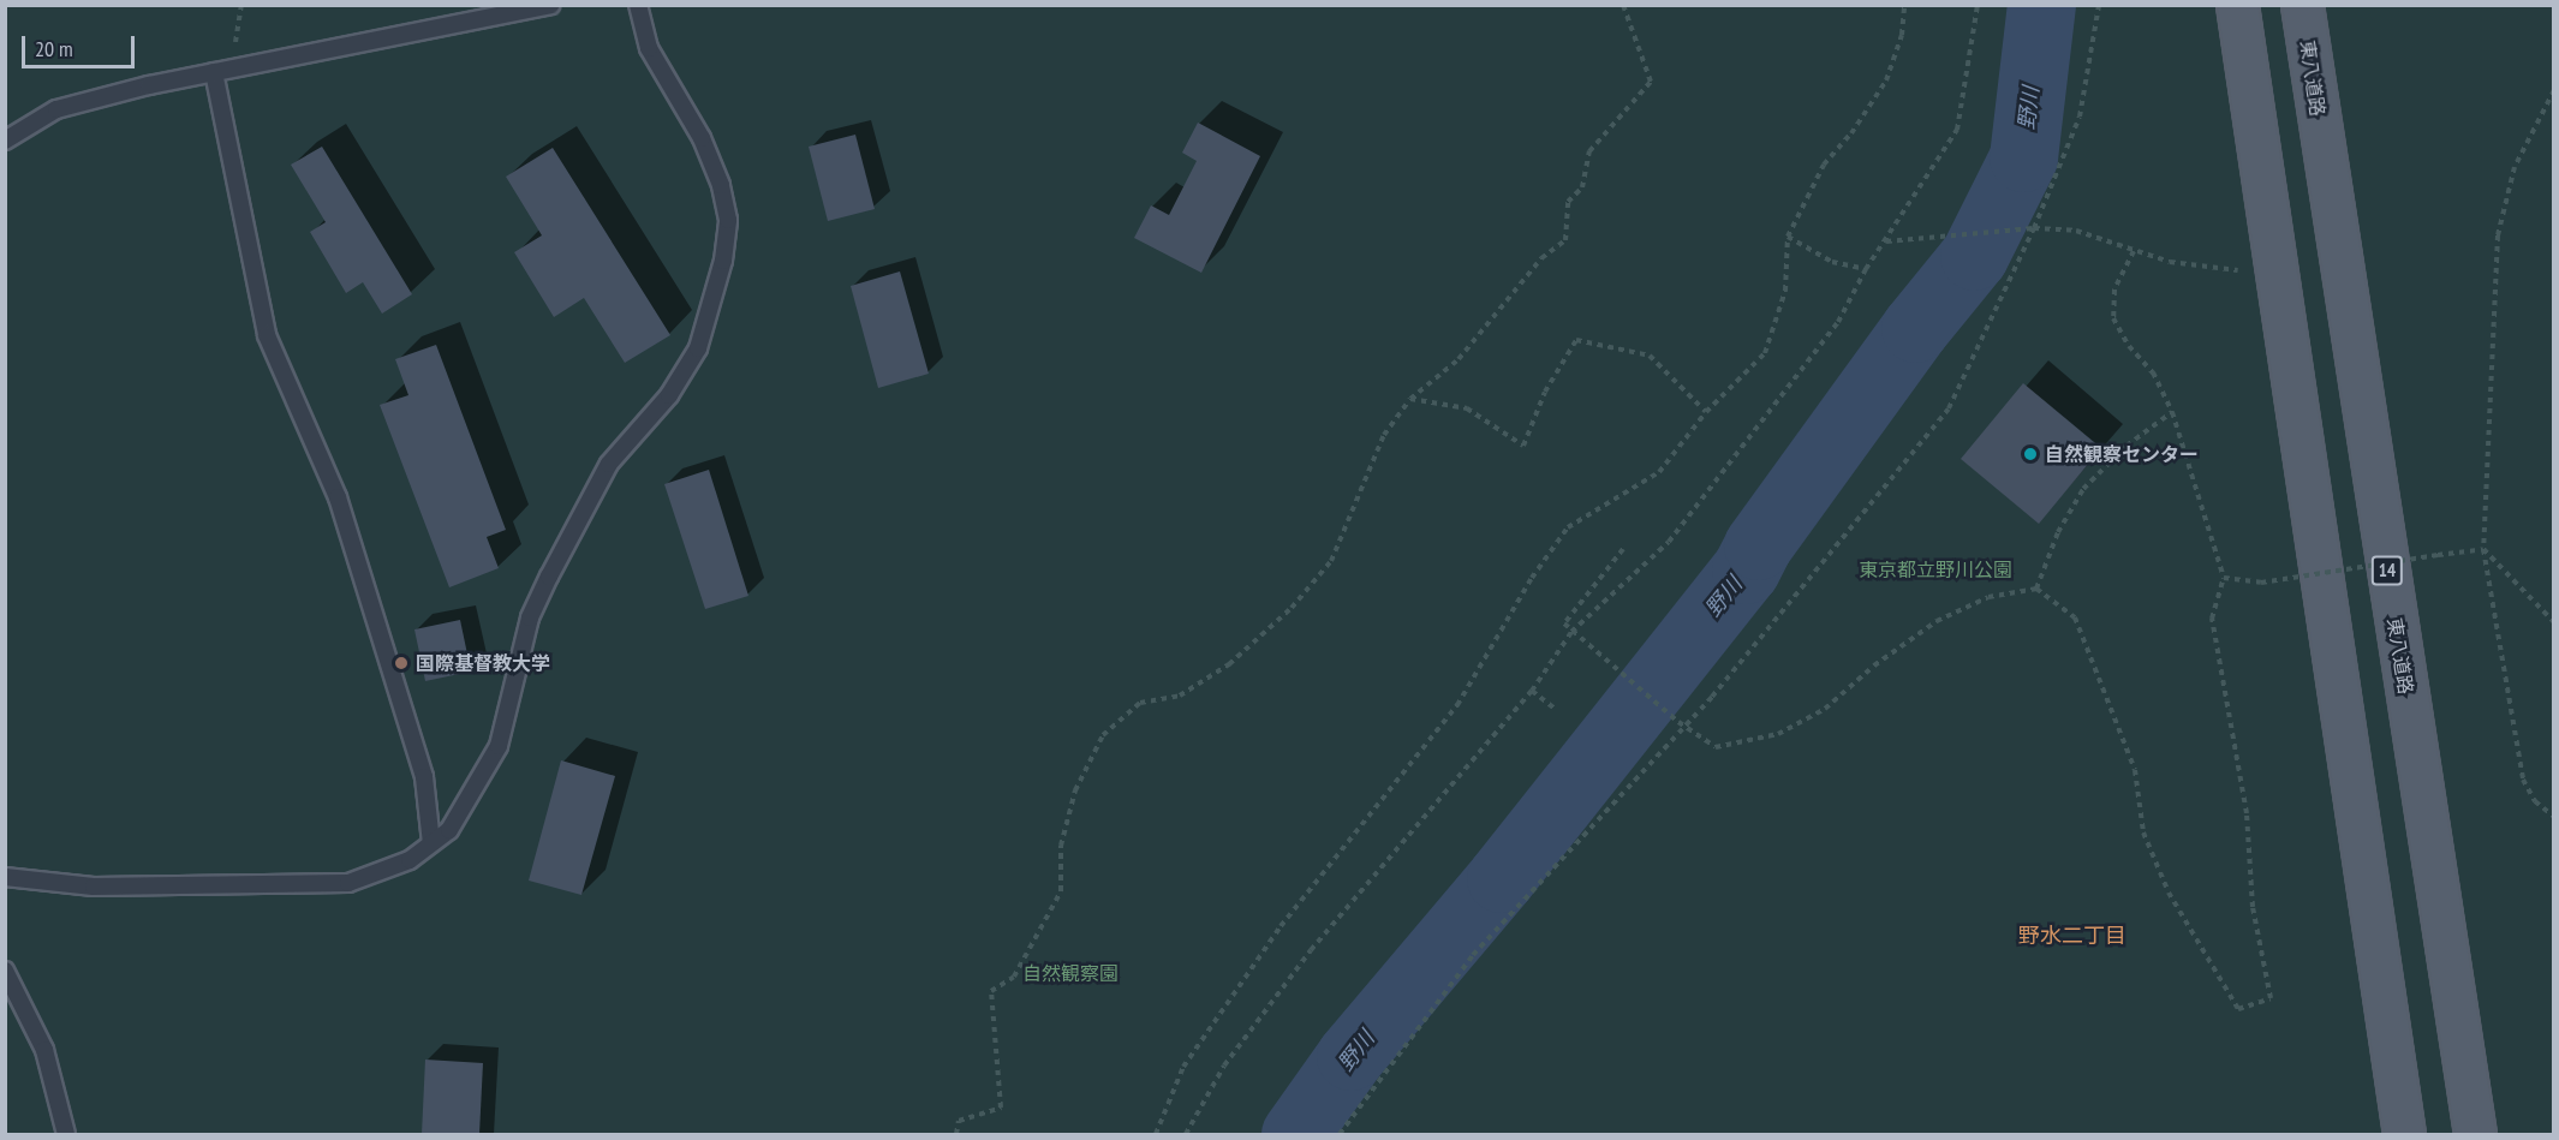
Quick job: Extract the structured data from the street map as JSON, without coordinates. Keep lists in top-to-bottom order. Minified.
{"streets":{"main road":["東八道路","14"]},"districts":["野水二丁目"],"water":["野川"],"parks":["東京都立野川公園","自然観察園"],"places":["自然観察センター","国際基督教大学"],"scale_bar":"20 m"}
